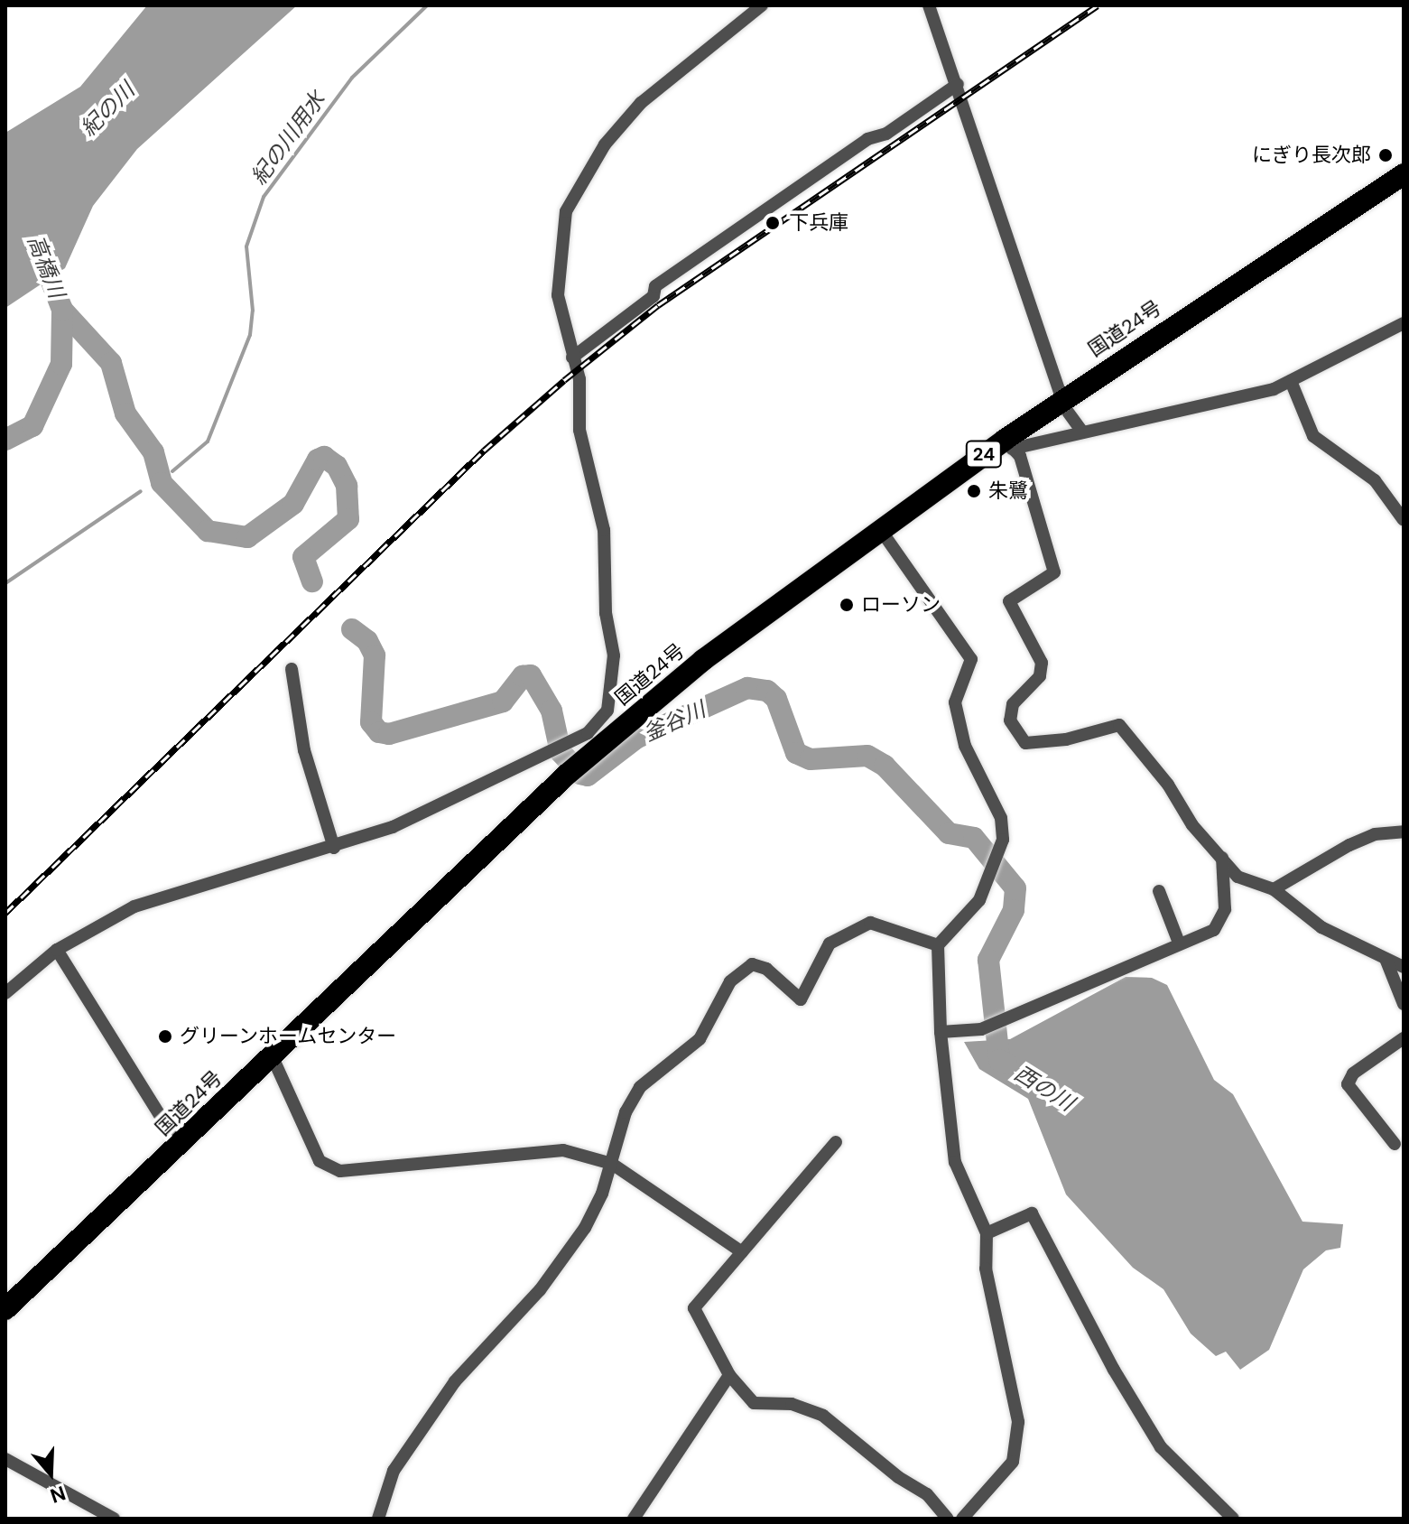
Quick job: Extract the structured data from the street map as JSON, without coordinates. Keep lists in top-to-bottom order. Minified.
{"streets":{"highway":["国道24号","24"]},"water":["紀の川","紀の川用水","高橋川","釜谷川","西の川"],"places":["にぎり長次郎","下兵庫","朱鷺","ローソン","グリーンホームセンター"],"north":"bottom"}
